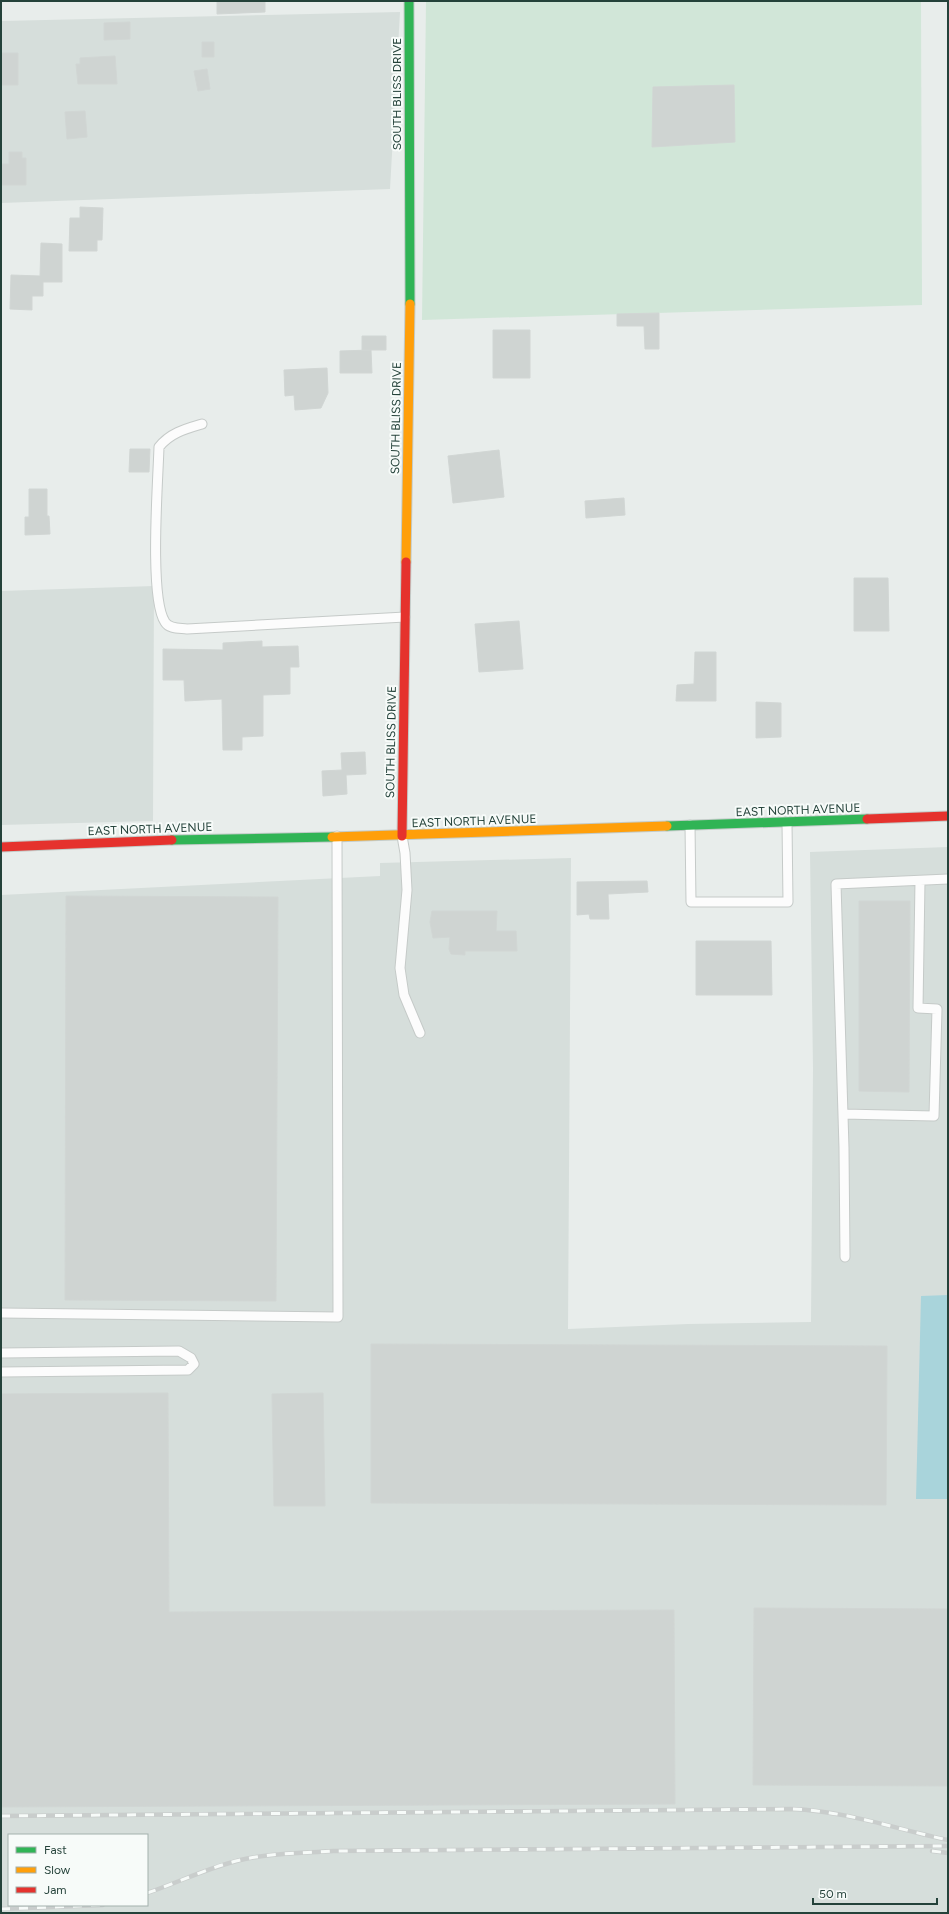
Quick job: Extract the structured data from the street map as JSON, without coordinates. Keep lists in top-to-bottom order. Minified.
{"streets":{"street":["SOUTH BLISS DRIVE","EAST NORTH AVENUE"]},"crossings":[["SOUTH BLISS DRIVE","EAST NORTH AVENUE"]],"legend":["Fast","Slow","Jam"],"scale_bar":"50 m"}
